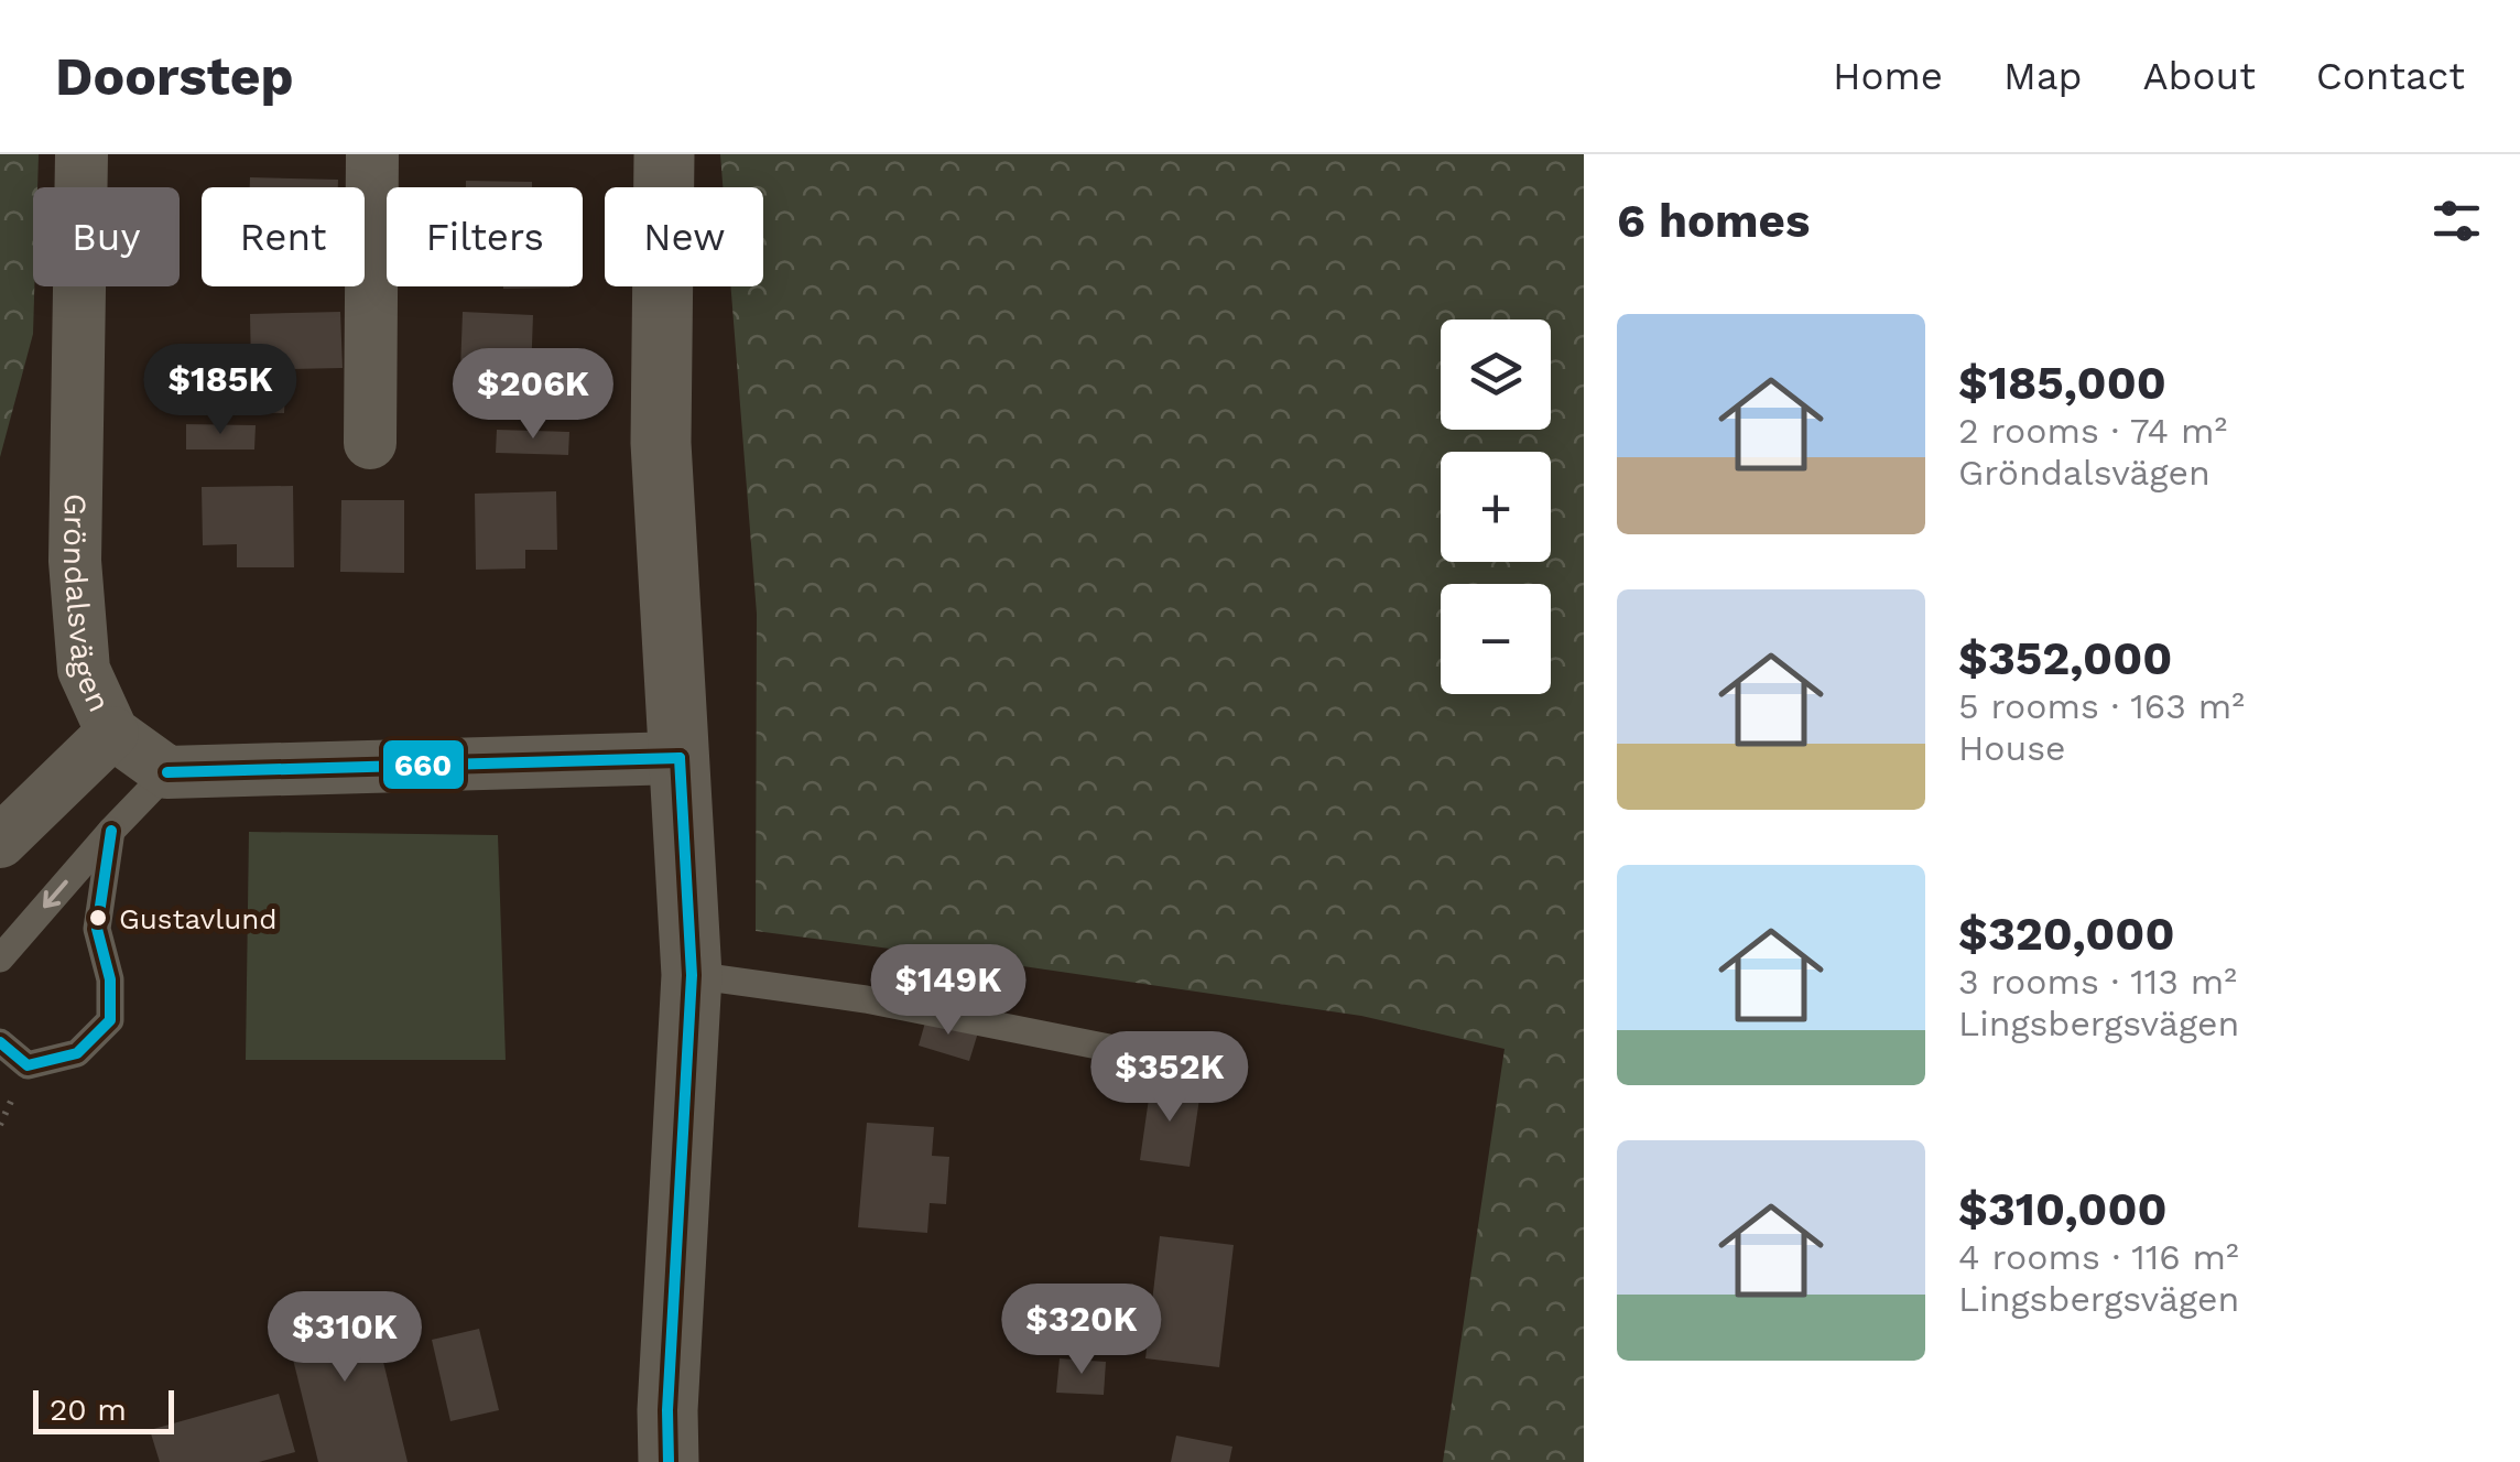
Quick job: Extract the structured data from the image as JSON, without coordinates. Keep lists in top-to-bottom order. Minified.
{"streets":{"street":["Gröndalsvägen"]},"places":["Gustavlund"],"lines":["transit line 660"],"scale_bar":"20 m","page":{"header":"Doorstep","nav":["Home","Map","About","Contact"],"heading":"6 homes","chip":["Buy","Rent","Filters","New"],"list":[{"name":"$185,000","note":"2 rooms · 74 m² · Gröndalsvägen"},{"name":"$352,000","note":"5 rooms · 163 m² · House"},{"name":"$320,000","note":"3 rooms · 113 m² · Lingsbergsvägen"},{"name":"$310,000","note":"4 rooms · 116 m² · Lingsbergsvägen"}],"map_buttons":["+","−"],"price":["$185K","$206K","$149K","$352K","$320K","$310K"],"scale":"20 m"}}
